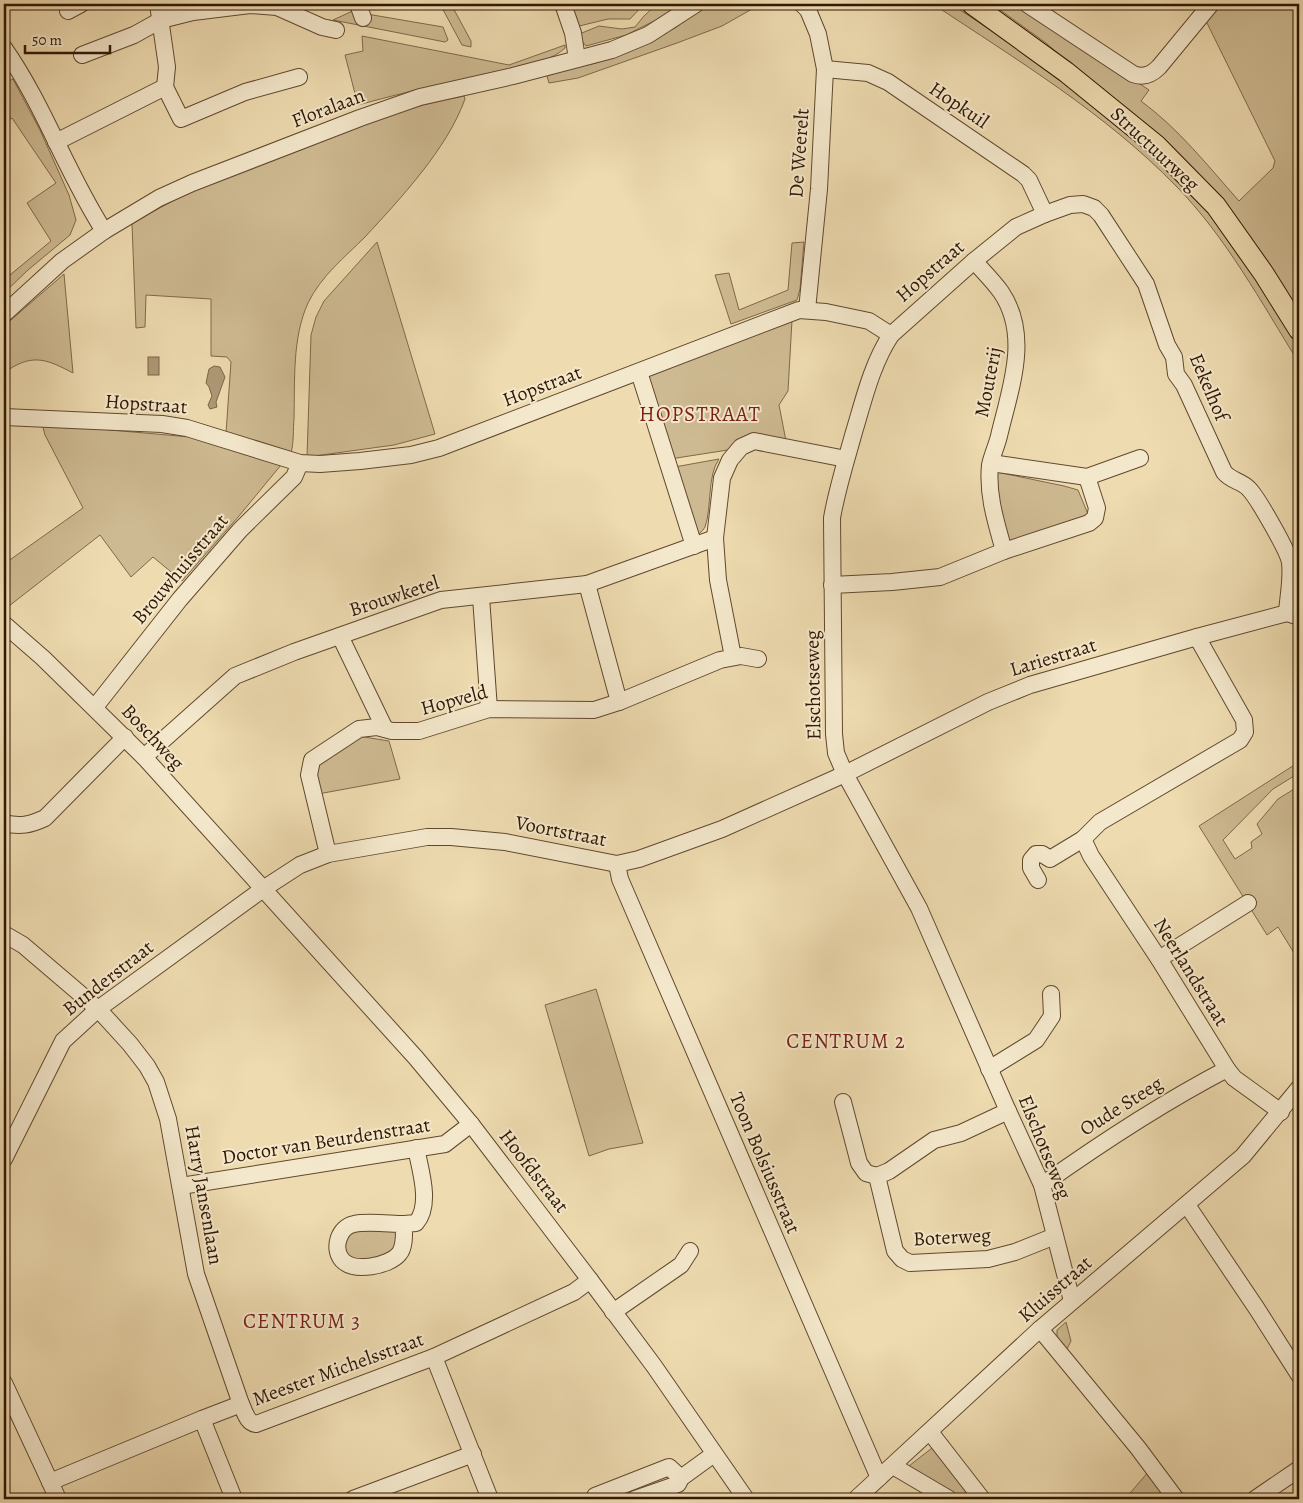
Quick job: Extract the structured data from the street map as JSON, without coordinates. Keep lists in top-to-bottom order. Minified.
{"streets":{"main road":["Structuurweg"],"street":["Hopkuil","Floralaan","De Weerelt","Hopstraat","Mouterij","Eekelhof","Brouwhuisstraat","Brouwketel","Lariestraat","Elschotseweg","Hopveld","Boschweg","Voortstraat","Neerlandstraat","Bunderstraat","Oude Steeg","Doctor van Beurdenstraat","Toon Bolsiusstraat","Hoofdstraat","Harry Jansenlaan","Boterweg","Kluisstraat","Meester Michelsstraat"]},"crossings":[["Hopkuil","De Weerelt"],["Hopkuil","Hopstraat"],["Hopkuil","Eekelhof"],["De Weerelt","Hopstraat"],["Hopstraat","Mouterij"],["Hopstraat","Eekelhof"],["Hopstraat","Brouwhuisstraat"],["Hopstraat","Elschotseweg"],["Eekelhof","Lariestraat"],["Brouwhuisstraat","Boschweg"],["Brouwketel","Boschweg"],["Lariestraat","Elschotseweg"],["Lariestraat","Voortstraat"],["Elschotseweg","Voortstraat"],["Elschotseweg","Oude Steeg"],["Elschotseweg","Boterweg"],["Elschotseweg","Kluisstraat"],["Hopveld","Voortstraat"],["Boschweg","Voortstraat"],["Boschweg","Bunderstraat"],["Boschweg","Hoofdstraat"],["Voortstraat","Bunderstraat"],["Voortstraat","Toon Bolsiusstraat"],["Voortstraat","Hoofdstraat"],["Neerlandstraat","Oude Steeg"],["Neerlandstraat","Kluisstraat"],["Bunderstraat","Hoofdstraat"],["Bunderstraat","Harry Jansenlaan"],["Doctor van Beurdenstraat","Hoofdstraat"],["Doctor van Beurdenstraat","Harry Jansenlaan"],["Toon Bolsiusstraat","Kluisstraat"],["Hoofdstraat","Meester Michelsstraat"],["Harry Jansenlaan","Meester Michelsstraat"]],"districts":["HOPSTRAAT","CENTRUM 2","CENTRUM 3"],"scale_bar":"50 m"}
